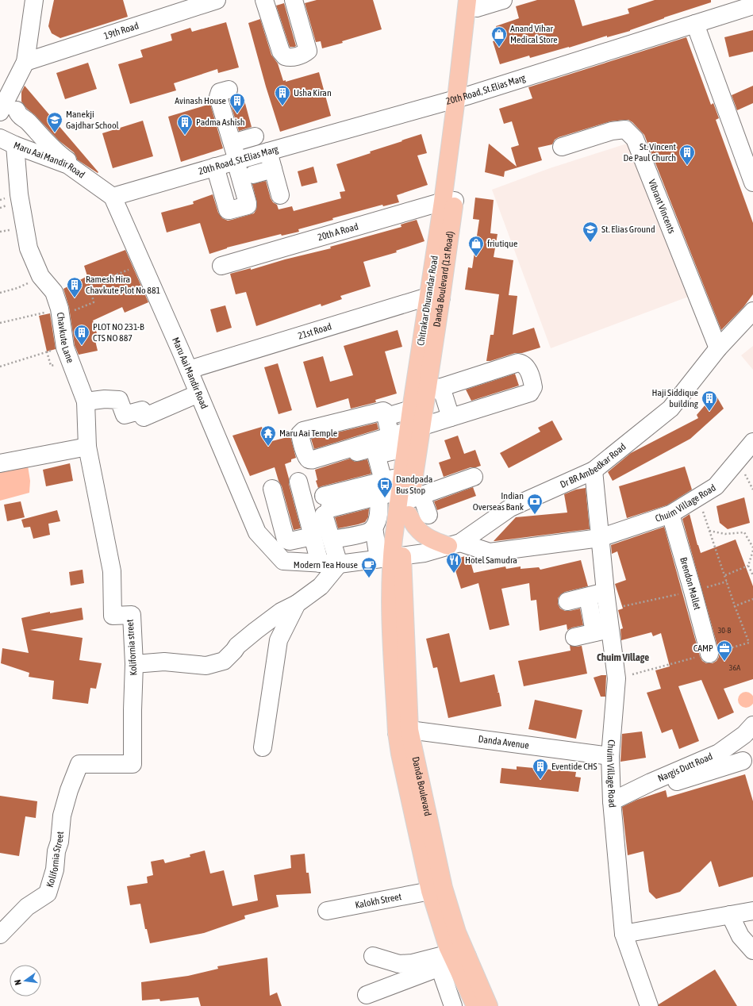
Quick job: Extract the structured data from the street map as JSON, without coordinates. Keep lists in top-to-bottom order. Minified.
{"streets":{"main road":["Danda Boulevard (1st Road)","Chitrakar Dhurandar Road"],"street":["19th Road","20th Road, St.Elias Marg","Maru Aai Mandir Road","Vibrant Vincents","20th A Road","21st Road","Chavkute Lane","Dr BR Ambedkar Road","Chuim Village Road","Brendon Mallet","Kolifornia street","Danda Avenue","Nargis Dutt Road","Kolifornia Street","Kalokh Street"]},"crossings":[["20th Road, St.Elias Marg","Maru Aai Mandir Road"],["20th Road, St.Elias Marg","Chitrakar Dhurandar Road"],["Maru Aai Mandir Road","Danda Boulevard (1st Road)"],["Maru Aai Mandir Road","Chitrakar Dhurandar Road"],["Maru Aai Mandir Road","21st Road"],["Maru Aai Mandir Road","Chavkute Lane"],["Maru Aai Mandir Road","Dr BR Ambedkar Road"],["Vibrant Vincents","Dr BR Ambedkar Road"],["20th A Road","Chitrakar Dhurandar Road"],["Danda Boulevard (1st Road)","Chitrakar Dhurandar Road"],["Danda Boulevard (1st Road)","21st Road"],["Danda Boulevard (1st Road)","Dr BR Ambedkar Road"],["Chitrakar Dhurandar Road","21st Road"],["Chitrakar Dhurandar Road","Dr BR Ambedkar Road"],["Chavkute Lane","Kolifornia street"],["Dr BR Ambedkar Road","Chuim Village Road"],["Chuim Village Road","Brendon Mallet"],["Chuim Village Road","Danda Avenue"],["Chuim Village Road","Nargis Dutt Road"],["Kolifornia street","Kolifornia Street"]],"districts":["Chuim Village"],"places":{"shop":["Anand Vihar Medical Store","friutique"],"building":["Usha Kiran","Avinash House","Padma Ashish","St. Vincent De Paul Church","Ramesh Hira Chavkute Plot No 881","PLOT NO 231-B CTS NO 887","Haji Siddique building","Eventide CHS"],"school or university":["Manekji Gajdhar School","St. Elias Ground"],"temple":["Maru Aai Temple"],"bus stop":["Dandpada Bus Stop"],"bank":["Indian Overseas Bank"],"restaurant":["Hotel Samudra"],"cafe":["Modern Tea House"],"office":["CAMP"]},"house_numbers":["30-B","36A"],"north":"left"}
